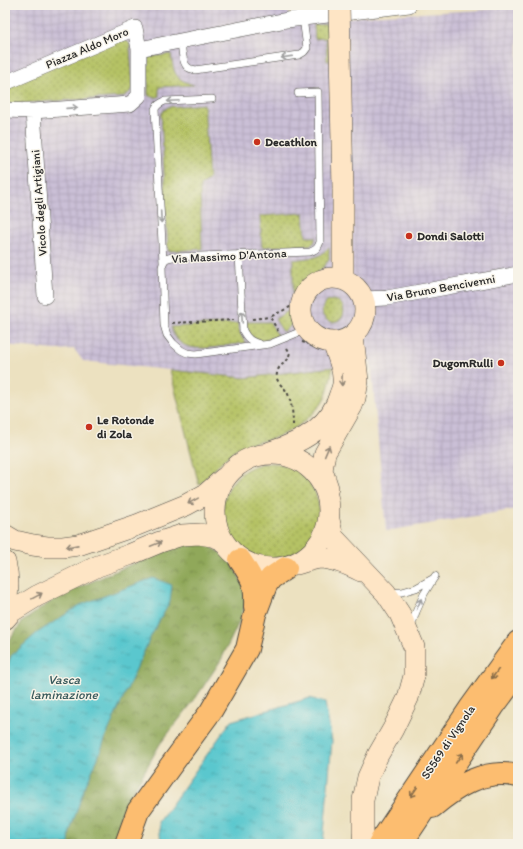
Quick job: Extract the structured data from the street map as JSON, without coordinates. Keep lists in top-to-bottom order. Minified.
{"streets":{"highway":["SS569 di Vignola"],"street":["Piazza Aldo Moro","Vicolo degli Artigiani","Via Bruno Bencivenni"],"lane":["Via Massimo D'Antona"]},"crossings":[["Piazza Aldo Moro","Vicolo degli Artigiani"],["Via Massimo D'Antona","Via Bruno Bencivenni"]],"water":["Vasca laminazione"],"places":["Decathlon","Dondi Salotti","DugomRulli","Le Rotonde di Zola"]}
